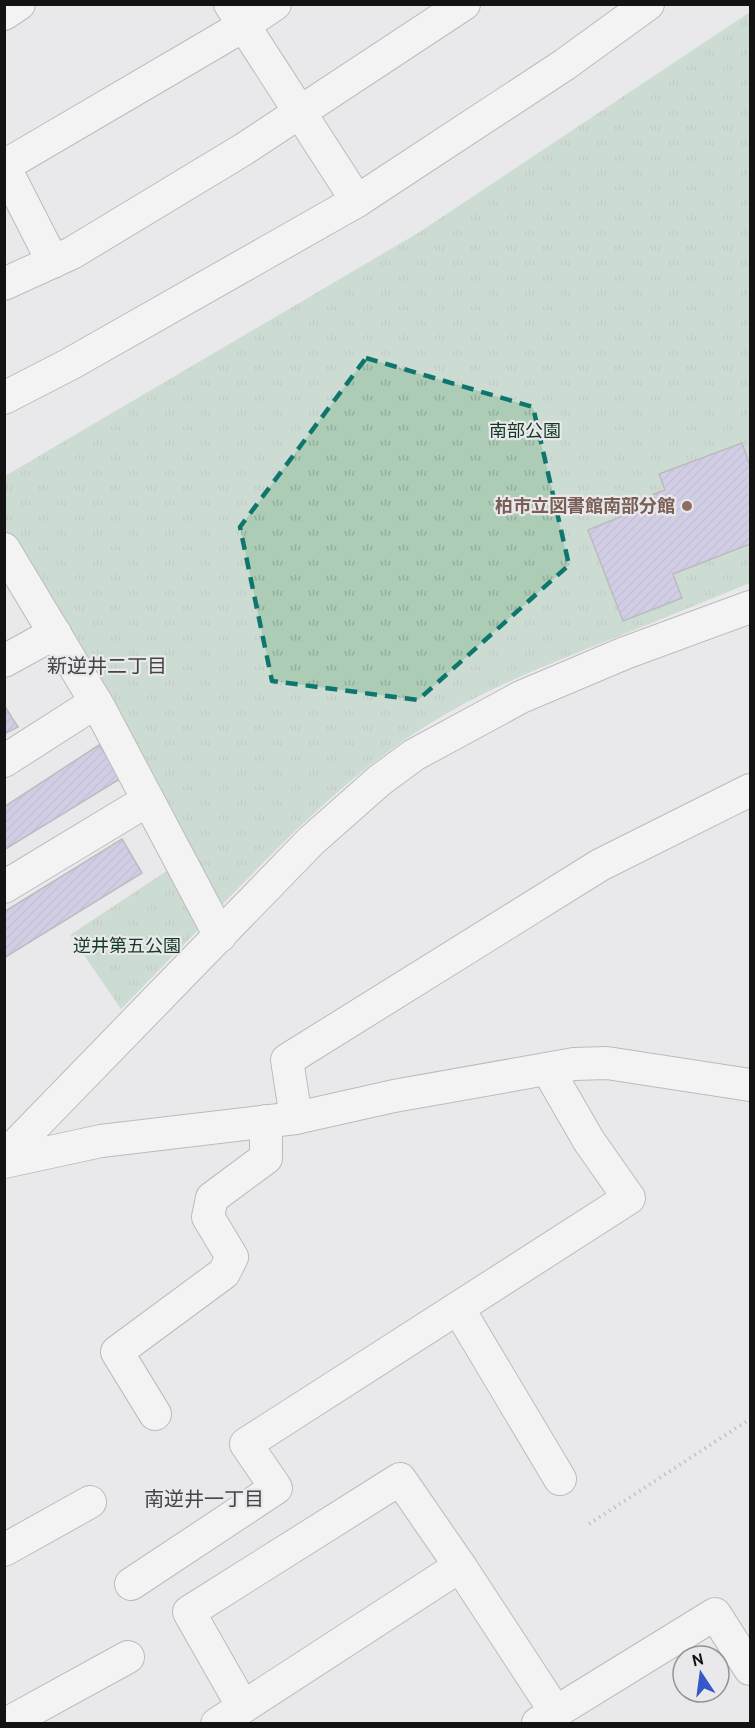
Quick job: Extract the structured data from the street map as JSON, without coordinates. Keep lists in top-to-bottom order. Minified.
{"districts":["新逆井二丁目","南逆井一丁目"],"parks":["南部公園","逆井第五公園"],"places":["柏市立図書館南部分館"],"north":"top"}
